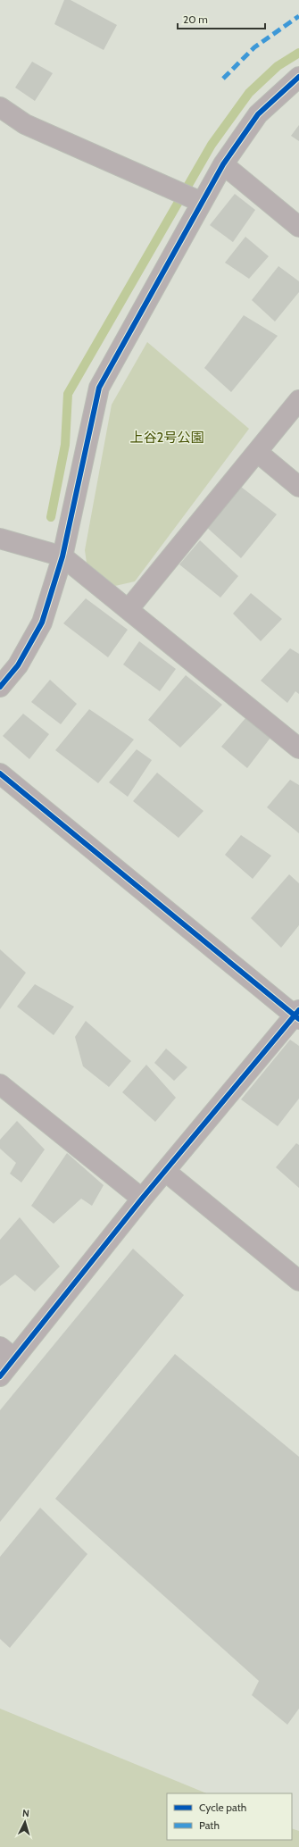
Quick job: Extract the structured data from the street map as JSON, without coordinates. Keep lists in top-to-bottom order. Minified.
{"parks":["上谷2号公園"],"legend":["Cycle path","Path"],"scale_bar":"20 m","north":"top"}
